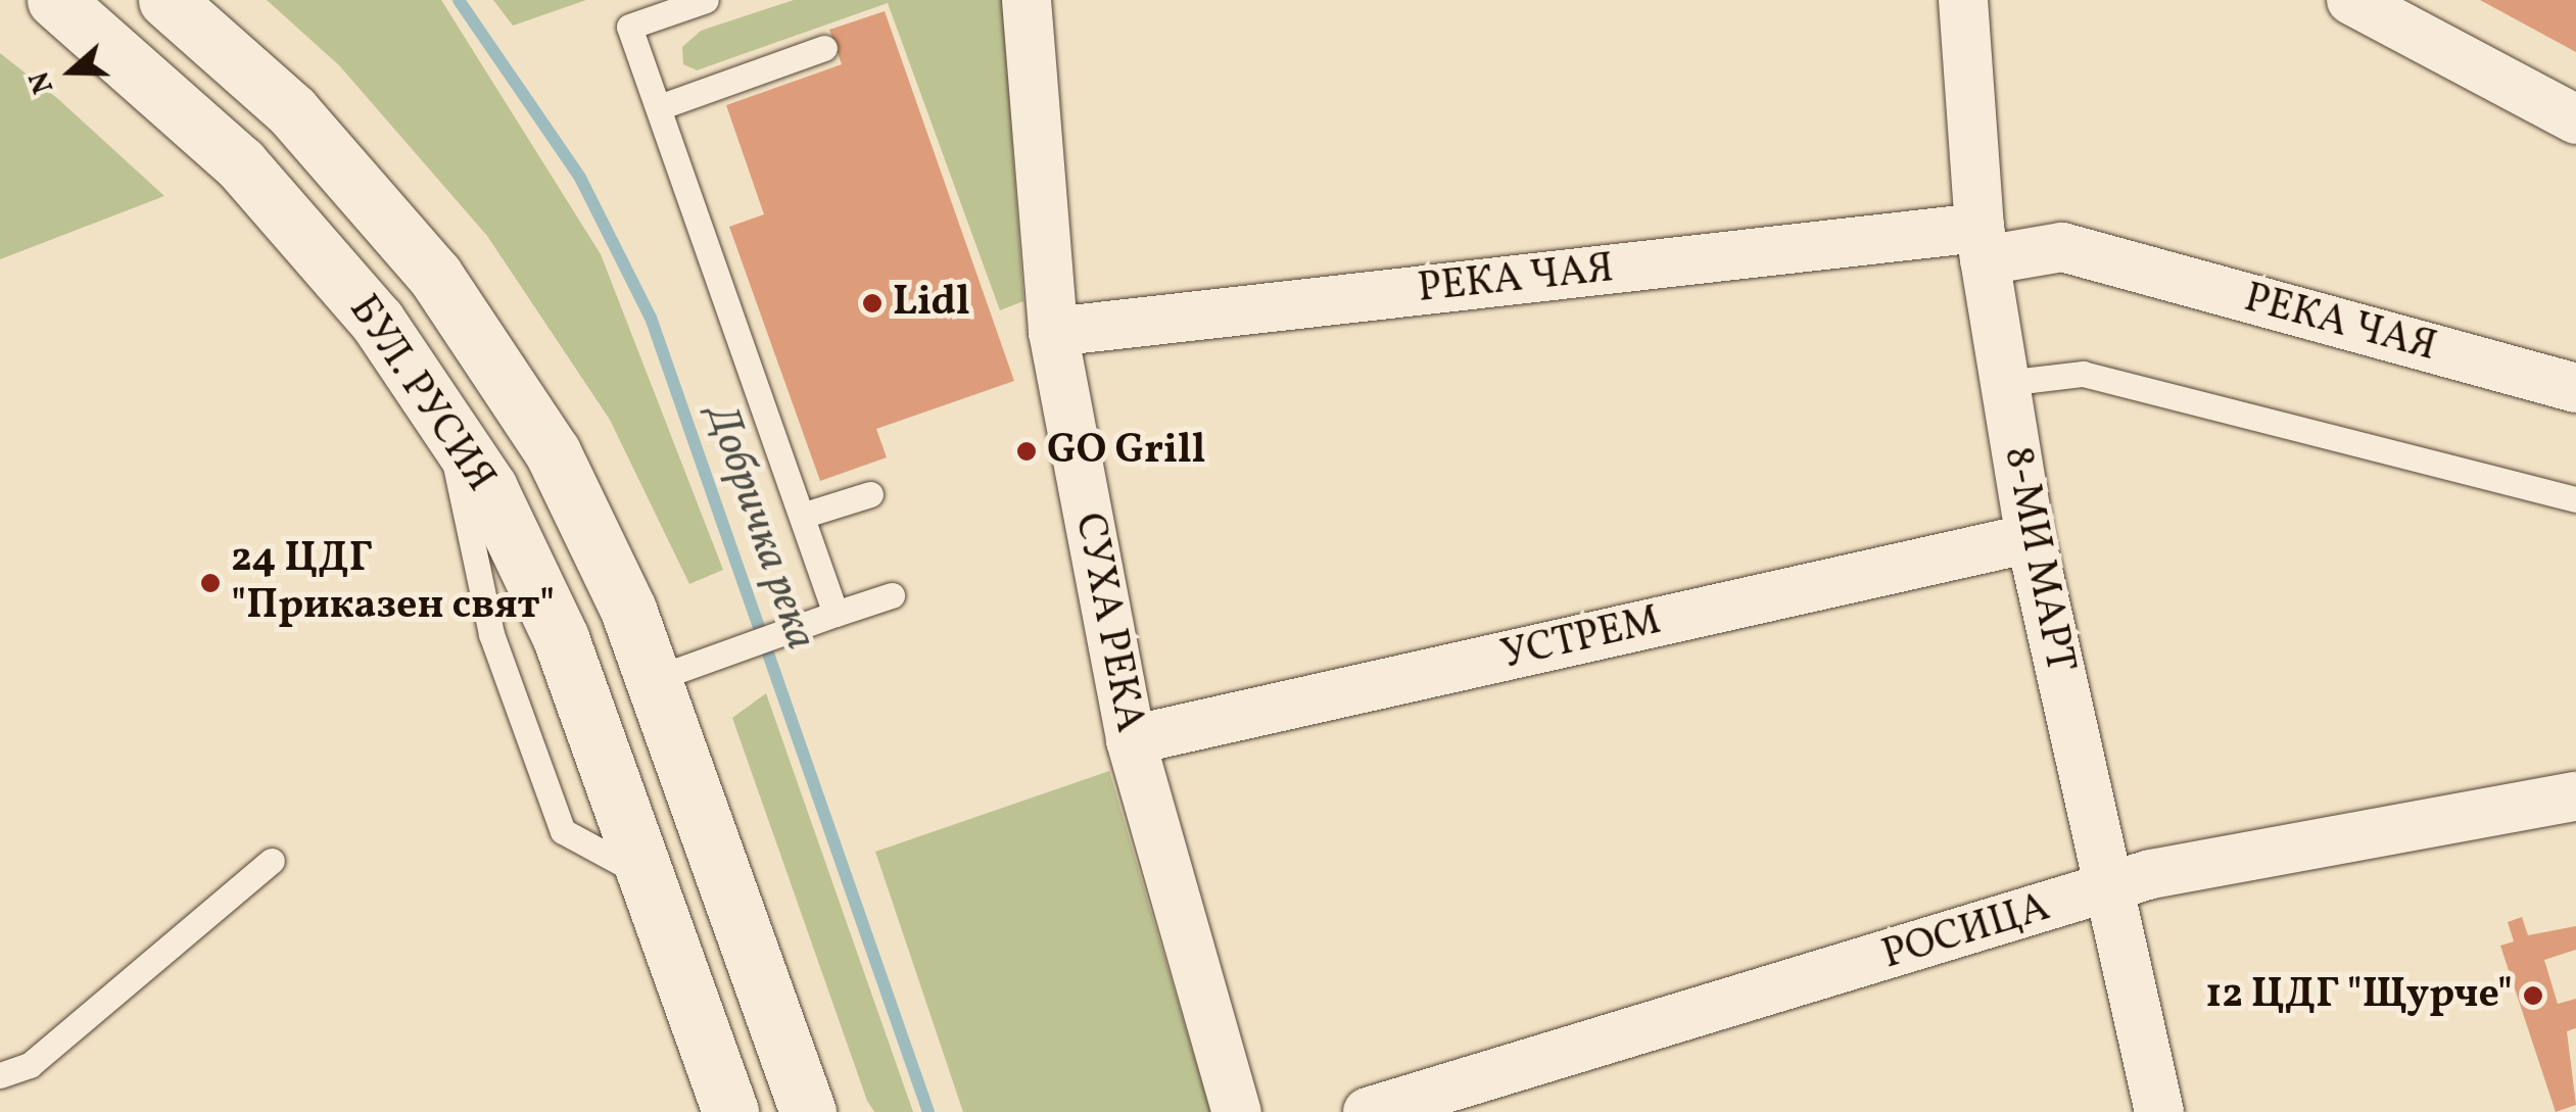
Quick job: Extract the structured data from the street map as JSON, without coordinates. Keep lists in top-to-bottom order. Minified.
{"streets":{"main road":["БУЛ. РУСИЯ"],"street":["РЕКА ЧАЯ","8-МИ МАРТ","СУХА РЕКА","УСТРЕМ","РОСИЦА"]},"crossings":[["РЕКА ЧАЯ","8-МИ МАРТ"],["РЕКА ЧАЯ","СУХА РЕКА"],["8-МИ МАРТ","УСТРЕМ"],["8-МИ МАРТ","РОСИЦА"],["СУХА РЕКА","УСТРЕМ"]],"water":["Добричка река"],"places":["Lidl","GO Grill","24 ЦДГ \"Приказен свят\"","12 ЦДГ \"Щурче\""],"north":"left"}
